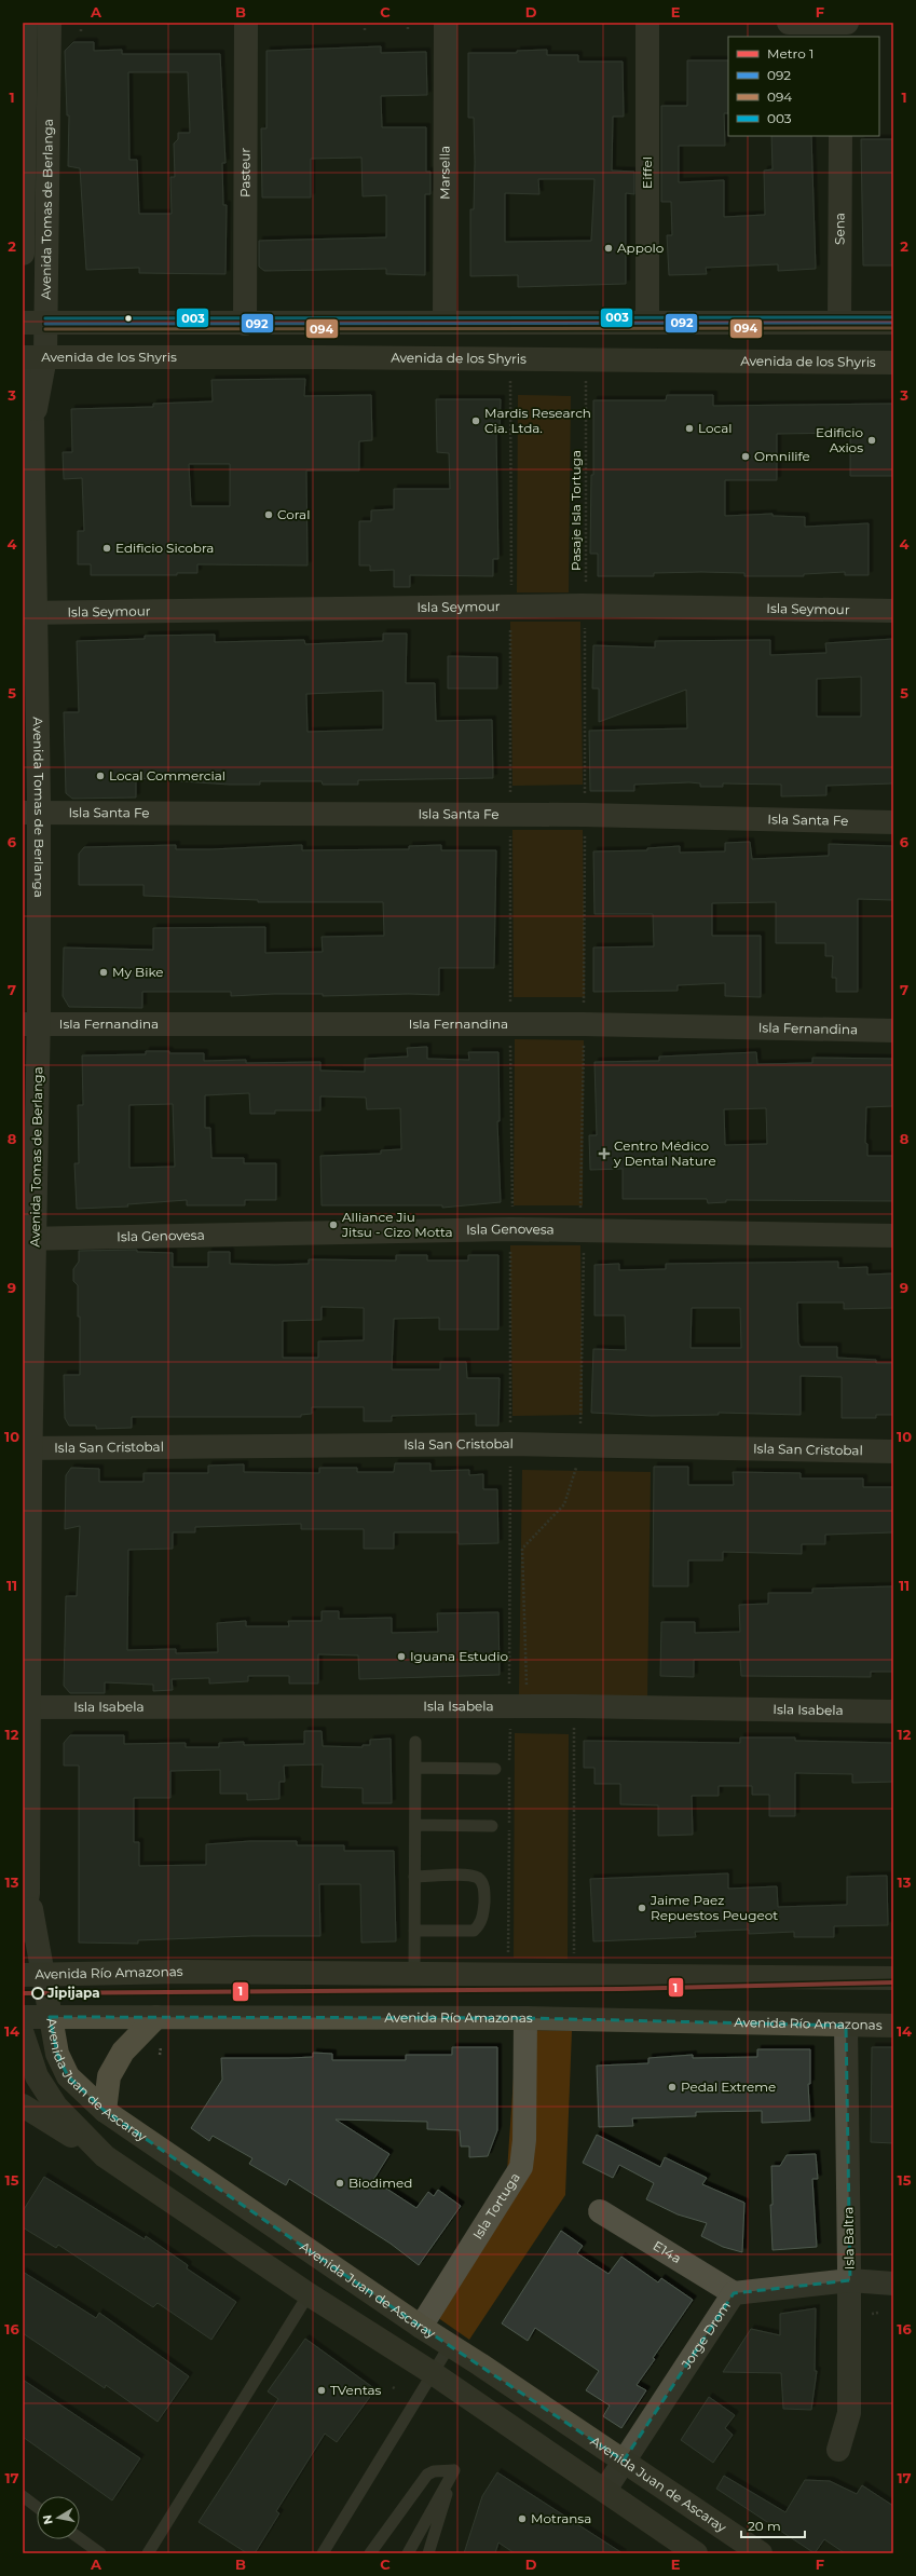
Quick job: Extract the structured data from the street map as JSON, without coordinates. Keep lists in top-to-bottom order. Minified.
{"streets":{"main road":["Avenida de los Shyris","Avenida Río Amazonas","Avenida Juan de Ascaray"],"street":["Pasteur","Marsella","Eiffel","Avenida Tomas de Berlanga","Sena","Isla Seymour","Isla Santa Fe","Isla Fernandina","Isla Genovesa","Isla San Cristobal","Isla Isabela","Isla Tortuga","Isla Baltra","E14a","Jorge Drom"],"path":["Pasaje Isla Tortuga"]},"crossings":[["Avenida Tomas de Berlanga","Avenida de los Shyris"],["Avenida Tomas de Berlanga","Isla Seymour"],["Avenida Tomas de Berlanga","Isla Santa Fe"],["Avenida Tomas de Berlanga","Isla Fernandina"],["Avenida Tomas de Berlanga","Isla Genovesa"],["Avenida Tomas de Berlanga","Isla San Cristobal"],["Avenida Tomas de Berlanga","Isla Isabela"],["Avenida Tomas de Berlanga","Avenida Río Amazonas"],["Avenida Tomas de Berlanga","Avenida Juan de Ascaray"],["Avenida Río Amazonas","Avenida Juan de Ascaray"],["Avenida Río Amazonas","Isla Tortuga"],["Avenida Río Amazonas","Isla Baltra"],["Avenida Juan de Ascaray","Isla Tortuga"],["Avenida Juan de Ascaray","Jorge Drom"],["Isla Baltra","Jorge Drom"],["E14a","Jorge Drom"]],"places":{"other":["Appolo","Mardis Research Cia. Ltda.","Local","Edificio Axios","Omnilife","Coral","Edificio Sicobra","Local Commercial","My Bike","Alliance Jiu Jitsu - Cizo Motta","Iguana Estudio","Jaime Paez Repuestos Peugeot","Jipijapa","Pedal Extreme","Biodimed","TVentas","Motransa"],"health":["Centro Médico y Dental Nature"]},"lines":["transit line 003","transit line 092","transit line 094","metro line 1"],"legend":["Metro 1","092","094","003"],"scale_bar":"20 m","north":"left","grid":{"columns":["A","B","C","D","E","F"],"rows":["1","2","3","4","5","6","7","8","9","10","11","12","13","14","15","16","17"]}}
